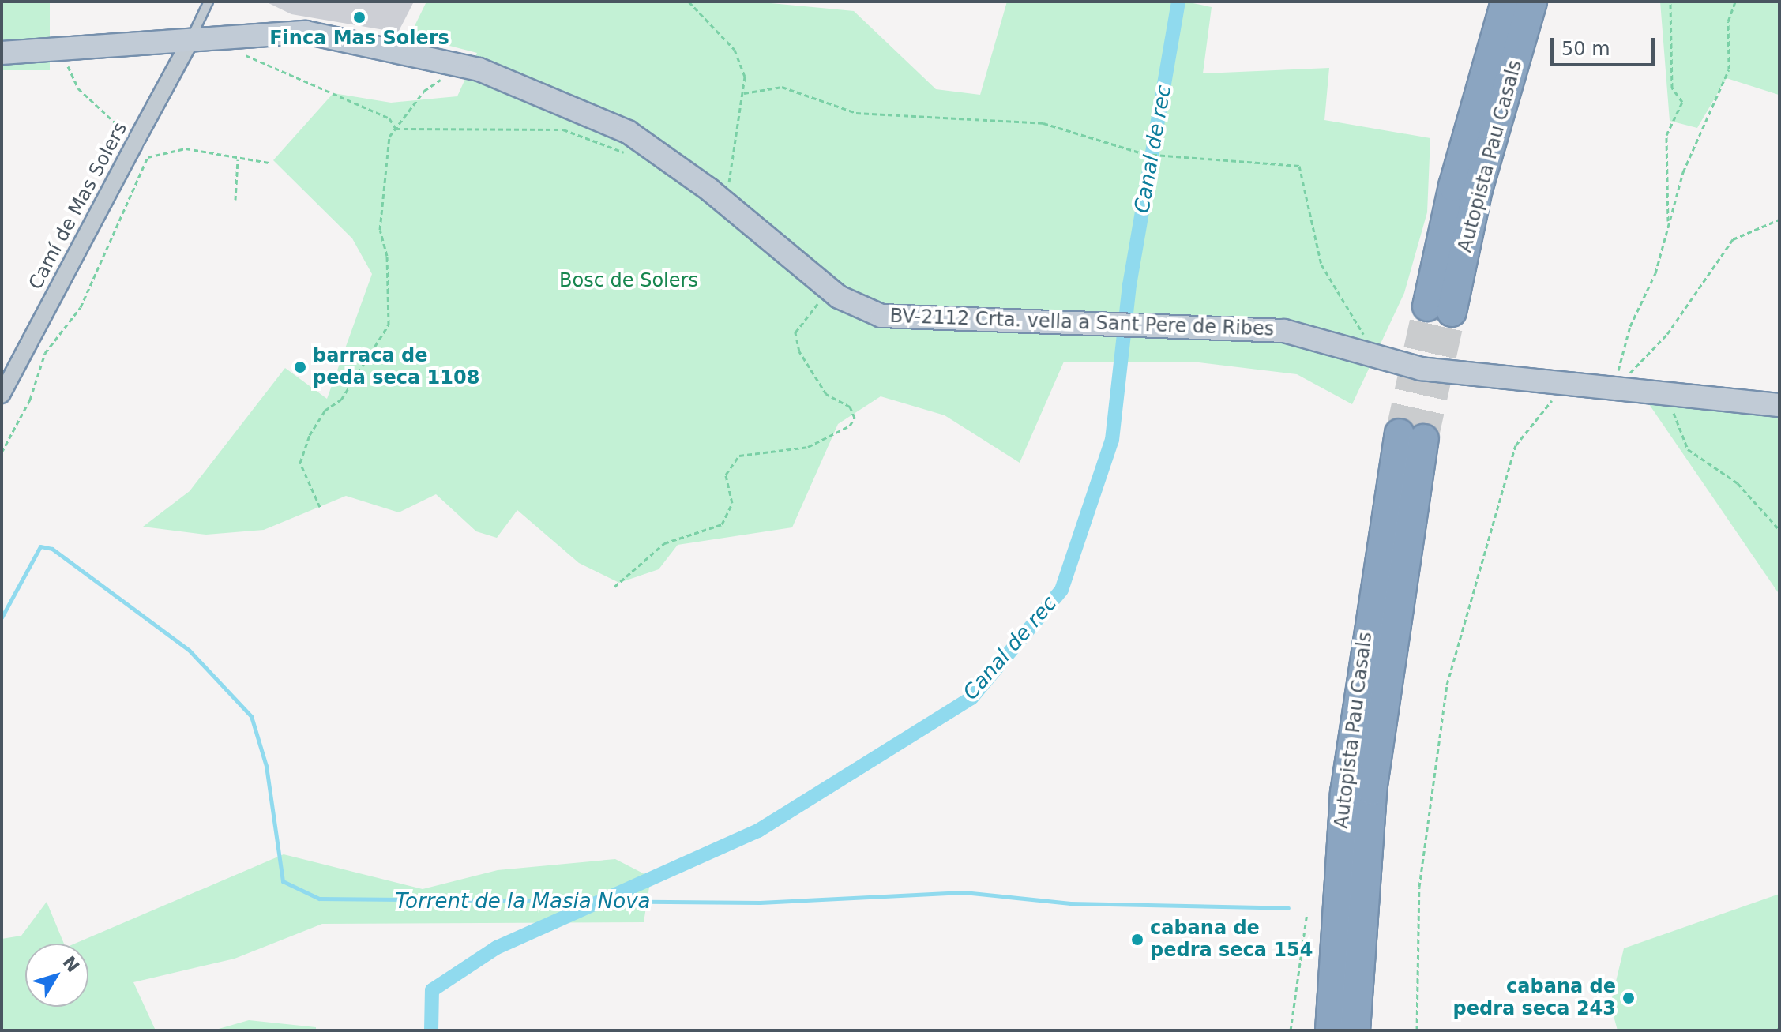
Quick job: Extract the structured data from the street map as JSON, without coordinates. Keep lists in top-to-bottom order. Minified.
{"streets":{"highway":["Autopista Pau Casals"],"street":["Camí de Mas Solers","BV-2112 Crta. vella a Sant Pere de Ribes"]},"crossings":[["Camí de Mas Solers","BV-2112 Crta. vella a Sant Pere de Ribes"]],"water":["Canal de rec","Torrent de la Masia Nova"],"parks":["Bosc de Solers"],"places":["Finca Mas Solers","barraca de peda seca 1108","cabana de pedra seca 154","cabana de pedra seca 243"],"scale_bar":"50 m","north":"top right"}
